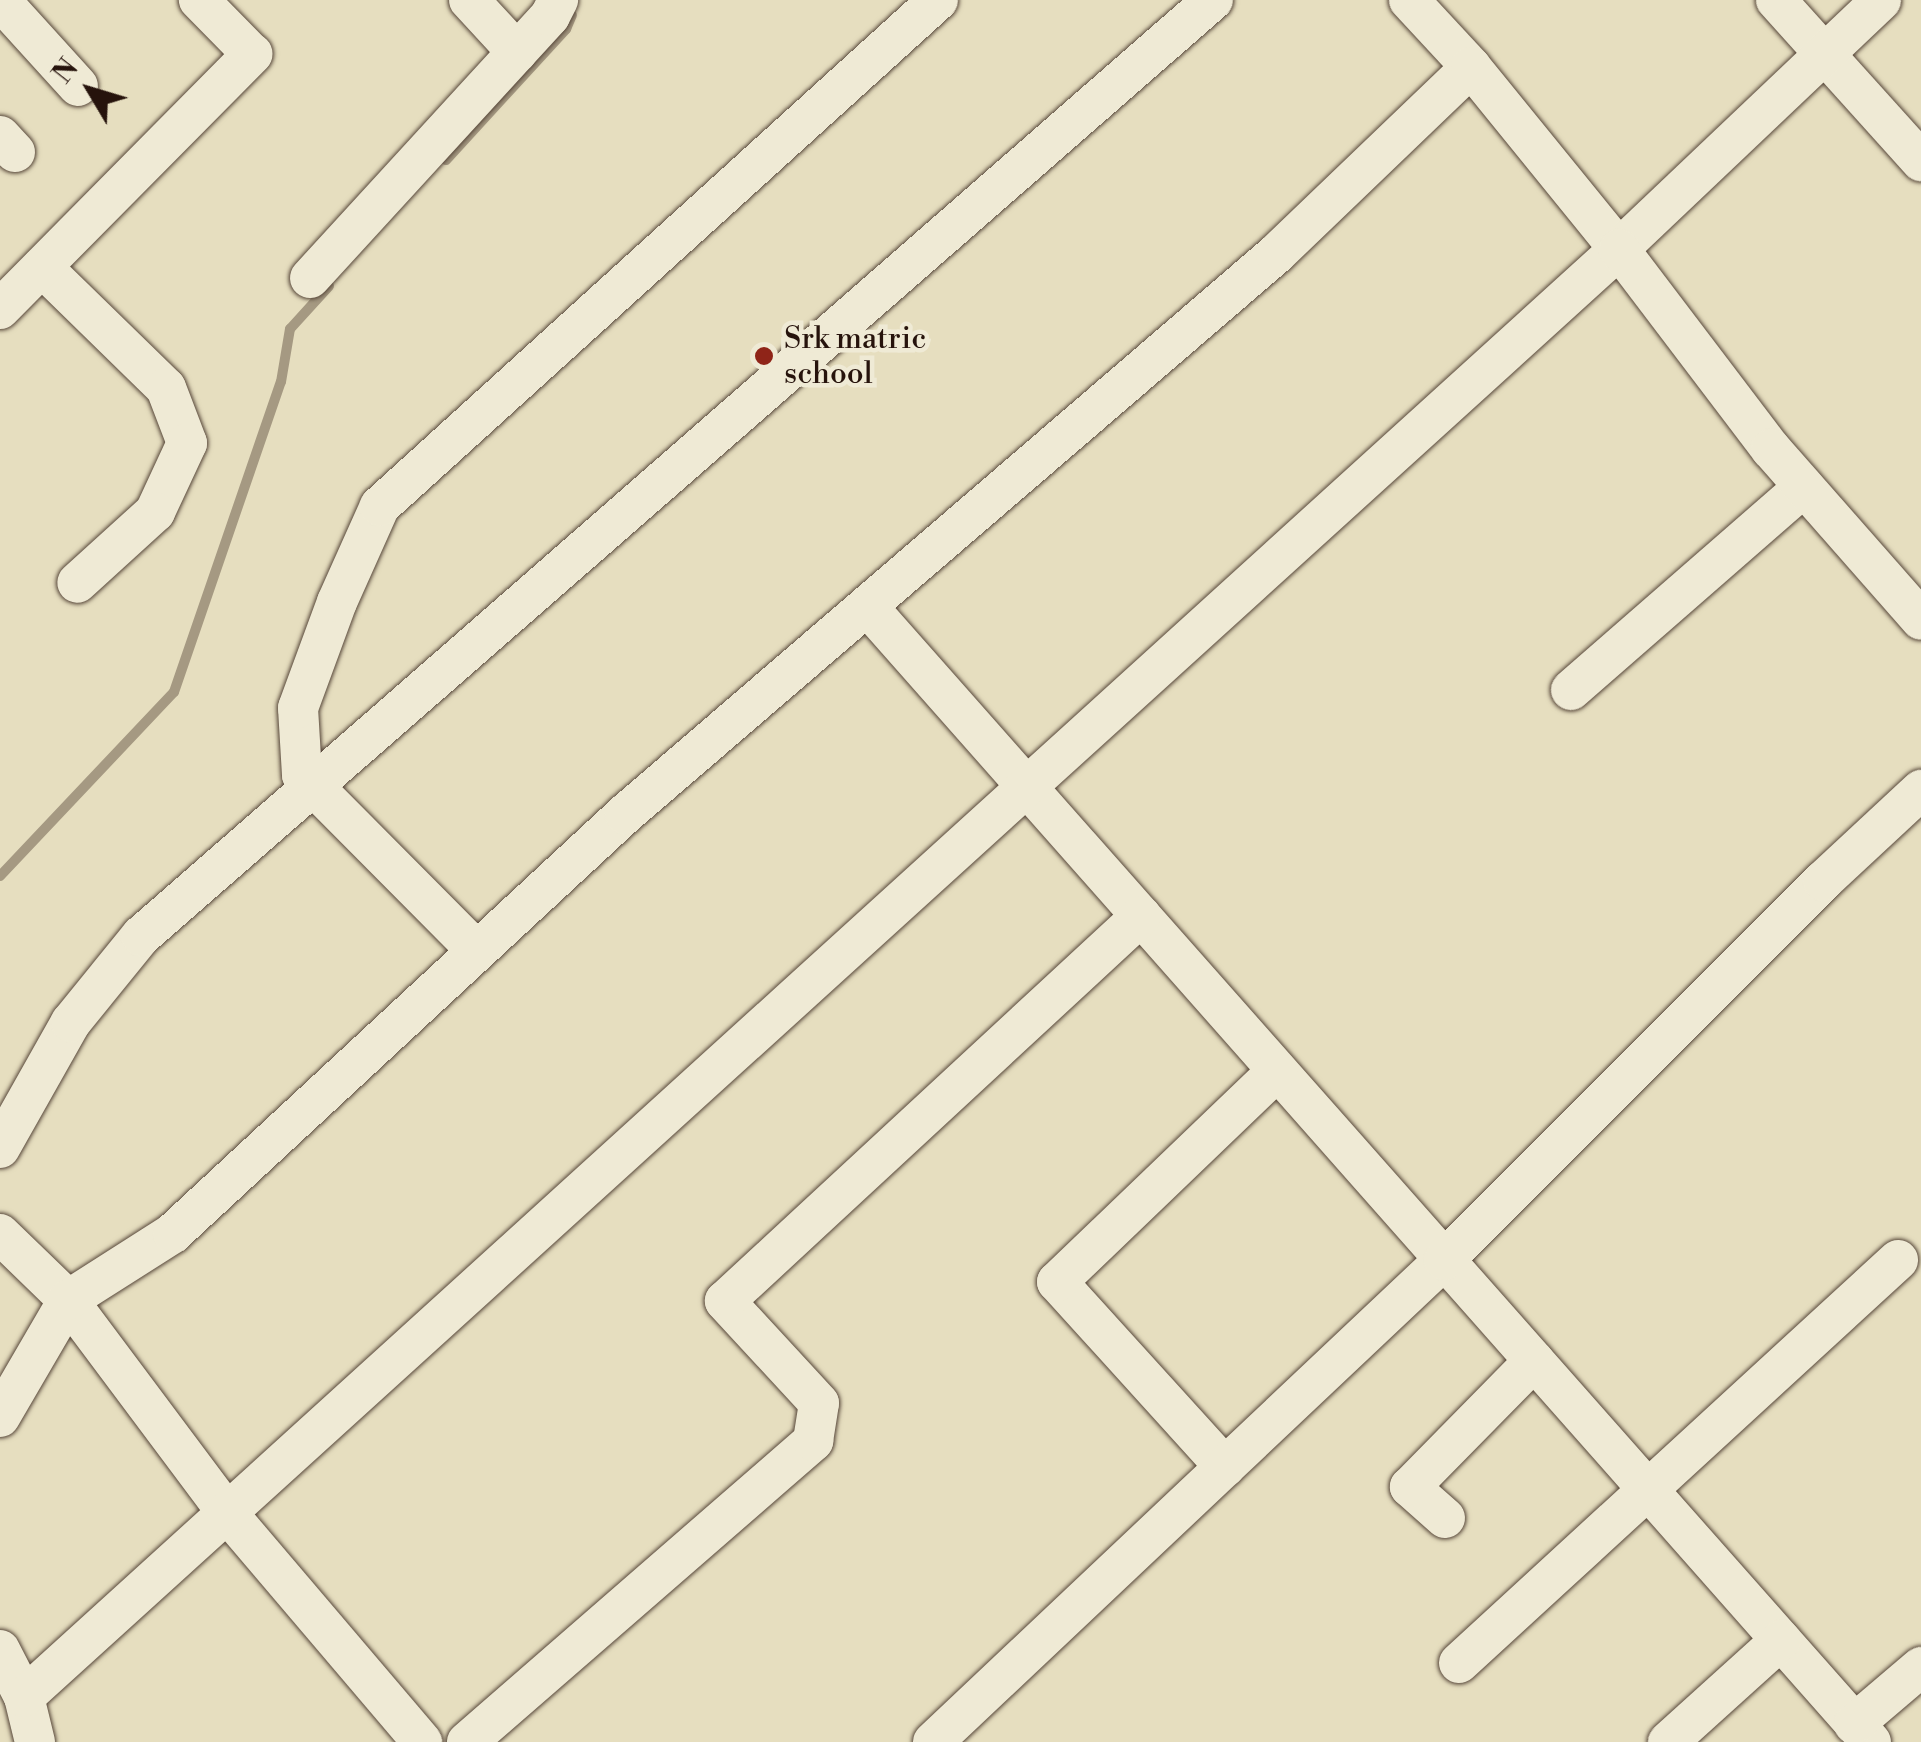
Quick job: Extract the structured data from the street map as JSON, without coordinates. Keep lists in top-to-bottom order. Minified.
{"places":["Srk matric school"],"north":"top left"}
